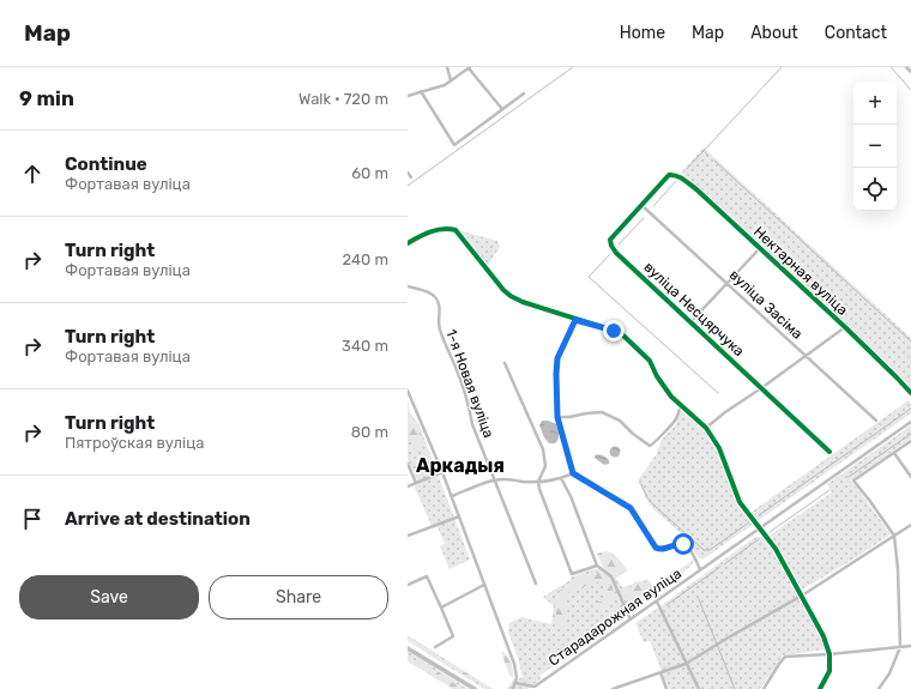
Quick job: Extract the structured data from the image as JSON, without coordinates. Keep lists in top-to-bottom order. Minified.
{"streets":{"street":["Нектарная вуліца","вуліца Засіма","вуліца Несцярчука","1-я Новая вуліца","Старадарожная вуліца"]},"crossings":[["Нектарная вуліца","вуліца Несцярчука"],["вуліца Засіма","вуліца Несцярчука"]],"districts":["Аркадыя"],"page":{"header":"Map","nav":["Home","Map","About","Contact"],"heading":["9 min","Walk · 720 m"],"map_buttons":["+","−"],"list":[["Continue","Фортавая вуліца","60 m"],["Turn right","Фортавая вуліца","240 m"],["Turn right","Фортавая вуліца","340 m"],["Turn right","Пятроўская вуліца","80 m"],"Arrive at destination"],"buttons":["Save","Share"]}}
